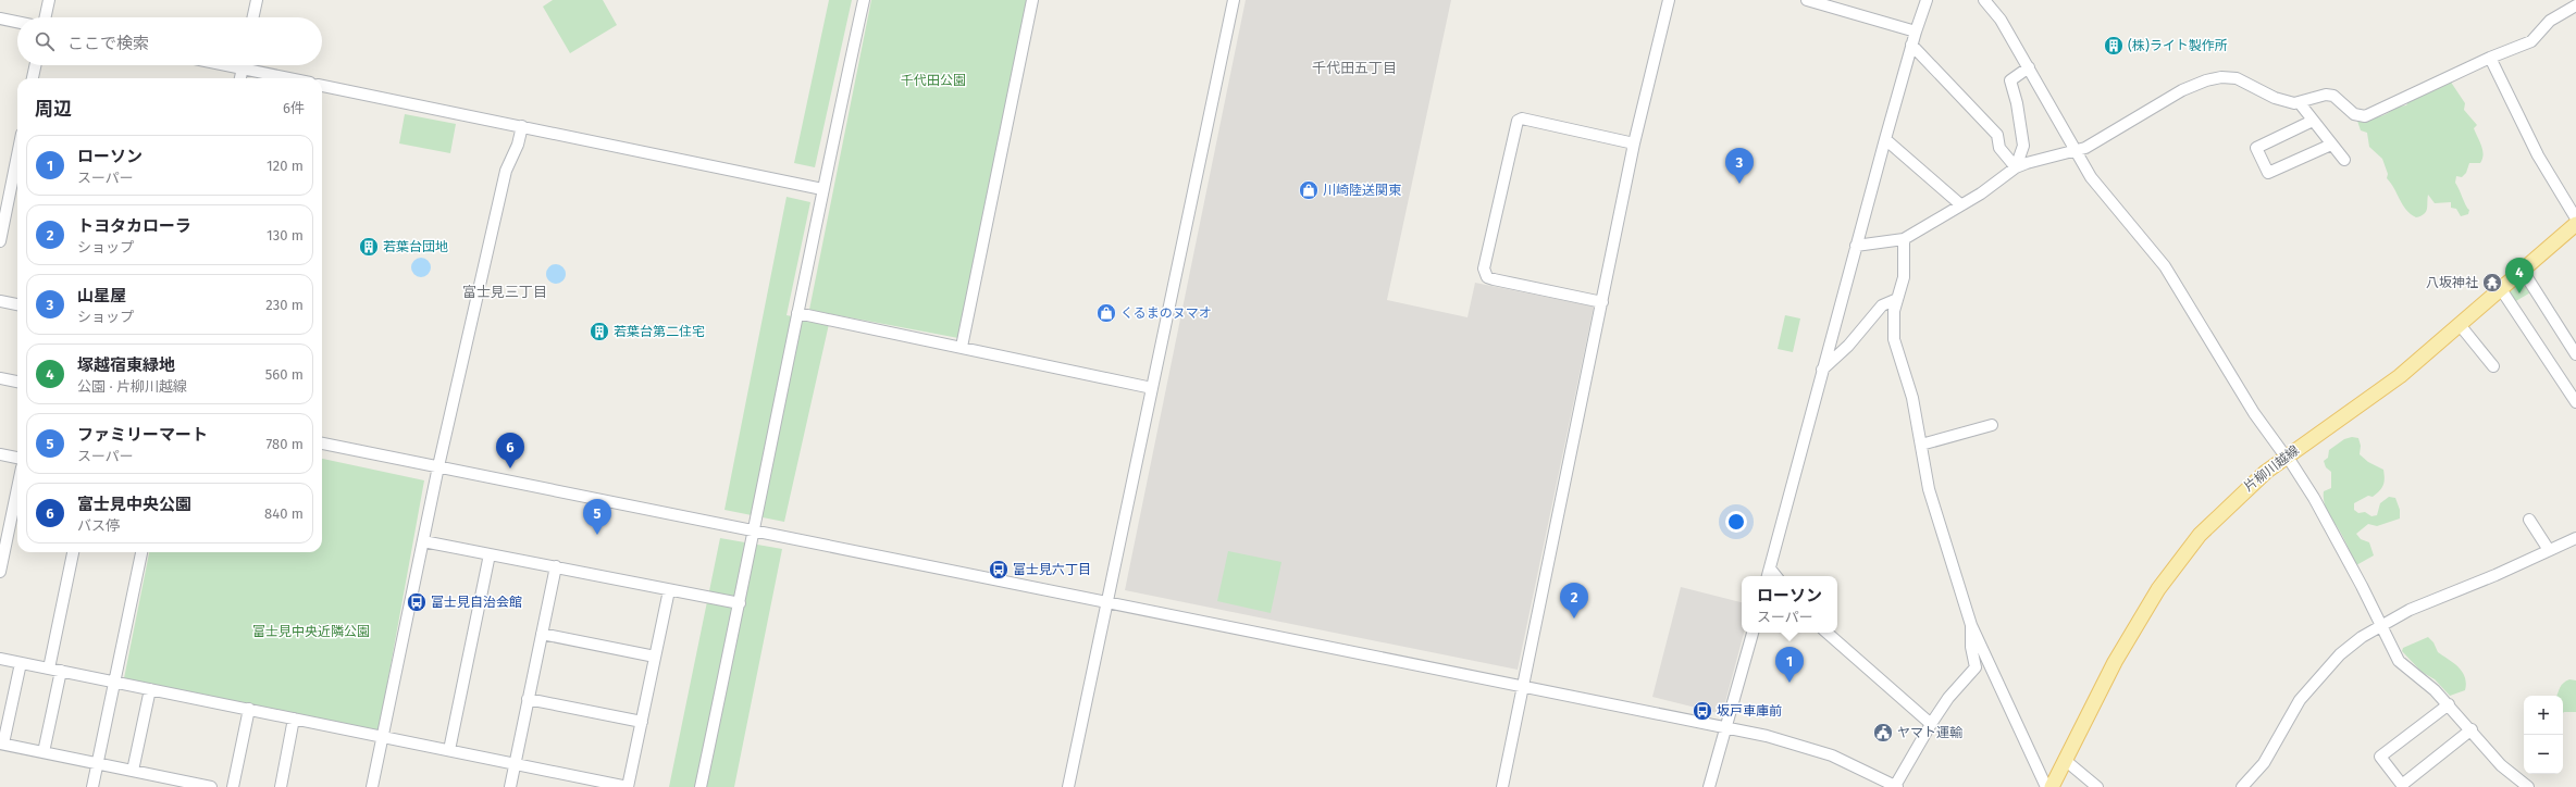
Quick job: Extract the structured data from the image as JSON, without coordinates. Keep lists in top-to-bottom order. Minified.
{"streets":{"main road":["片柳川越線"]},"districts":["千代田五丁目","富士見三丁目"],"parks":["千代田公園","富士見中央近隣公園"],"places":{"building":["(株)ライト製作所","若葉台団地","若葉台第二住宅"],"shop":["川崎陸送関東","くるまのヌマオ"],"temple":["八坂神社"],"bus stop":["富士見六丁目","富士見自治会館","坂戸車庫前"],"public building":["ヤマト運輸"]},"page":{"search":"ここで検索","heading":["周辺","6件"],"list":[{"mark":"1","name":"ローソン","note":"スーパー","value":"120 m"},{"mark":"2","name":"トヨタカローラ","note":"ショップ","value":"130 m"},{"mark":"3","name":"山星屋","note":"ショップ","value":"230 m"},{"mark":"4","name":"塚越宿東緑地","note":"公園 · 片柳川越線","value":"560 m"},{"mark":"5","name":"ファミリーマート","note":"スーパー","value":"780 m"},{"mark":"6","name":"富士見中央公園","note":"バス停","value":"840 m"}],"pins":["3","4","6","5","2","1"],"popup":["ローソン","スーパー"],"map_buttons":["+","−"]}}
